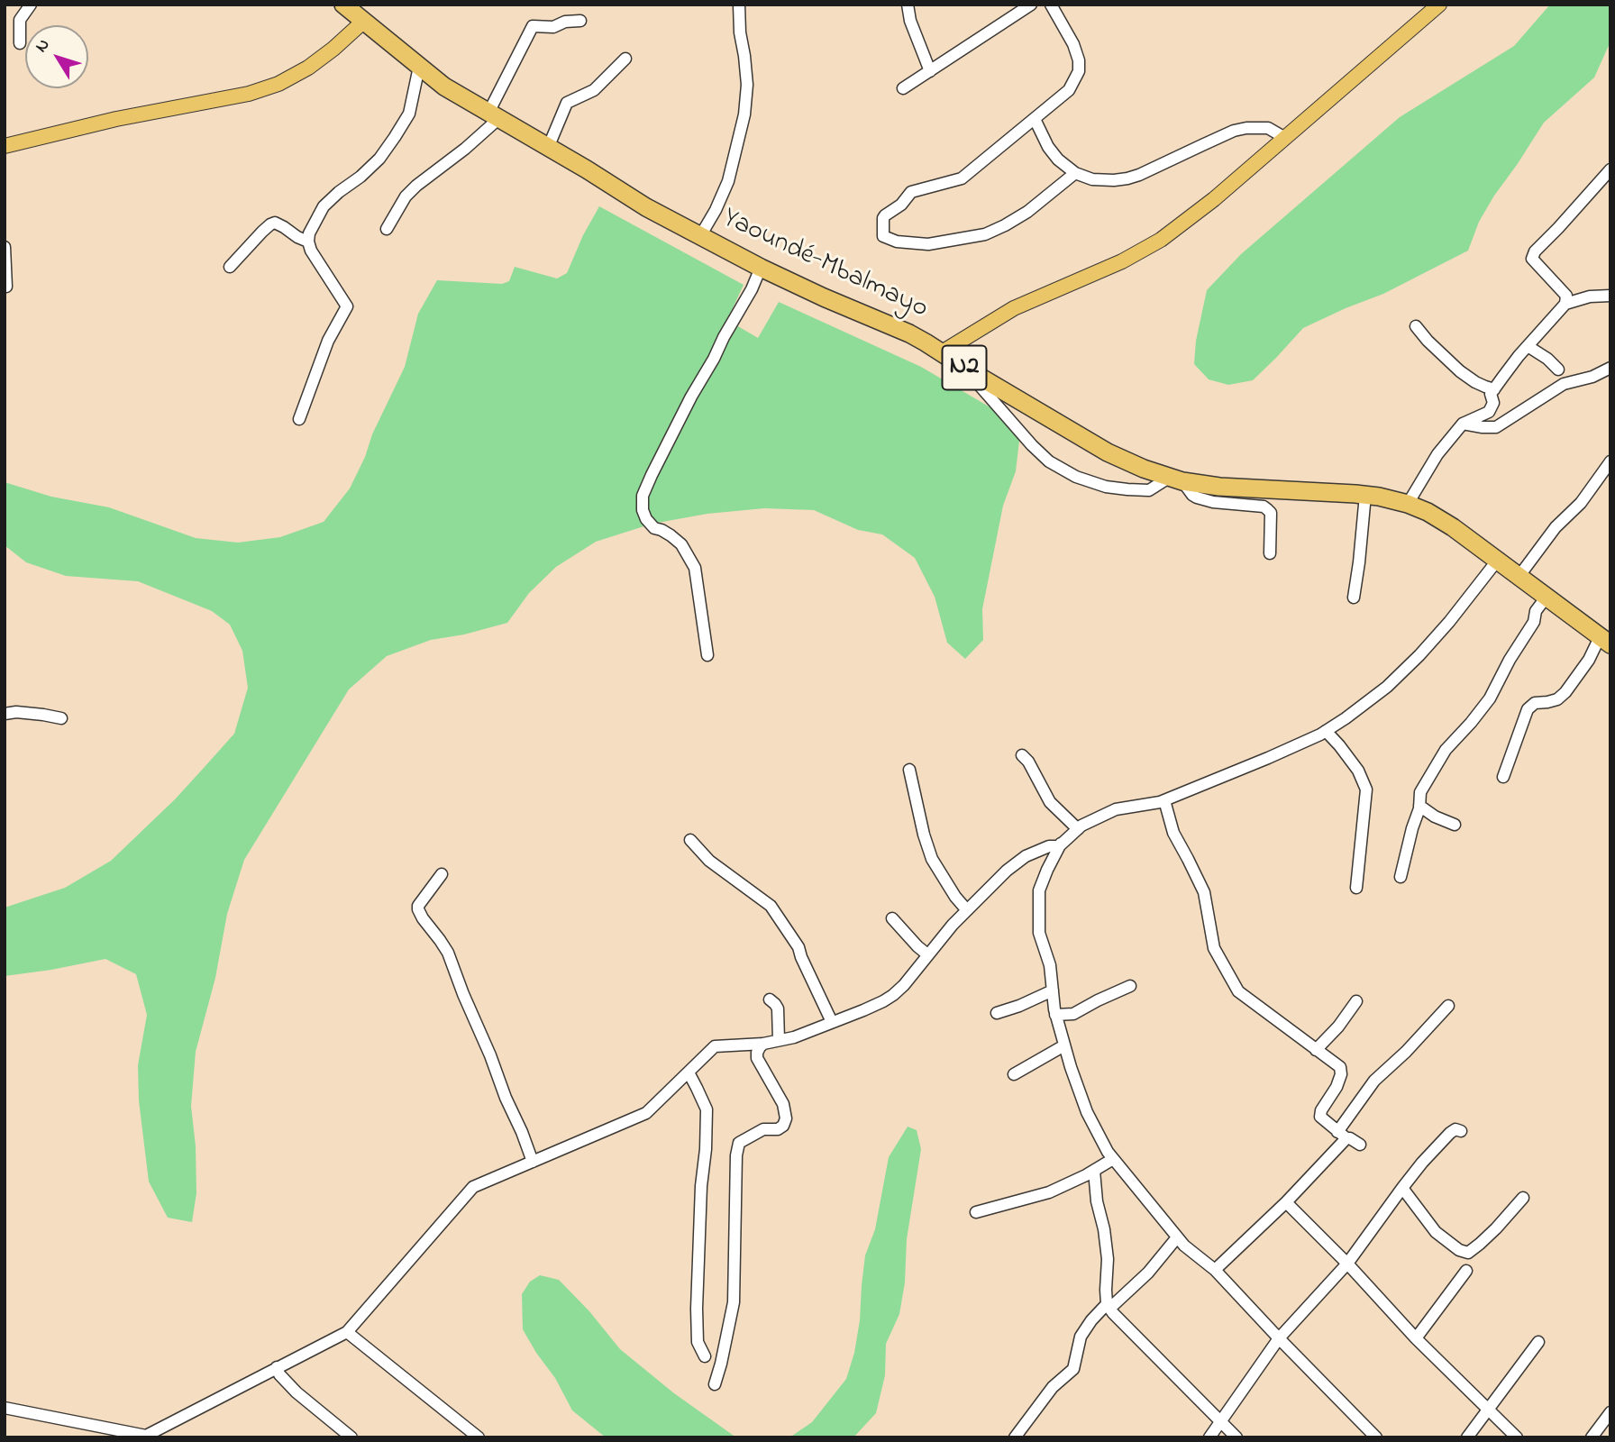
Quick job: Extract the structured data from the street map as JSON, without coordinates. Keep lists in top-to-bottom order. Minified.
{"streets":{"highway":["Yaoundé-Mbalmayo","N2"]},"north":"top left"}
